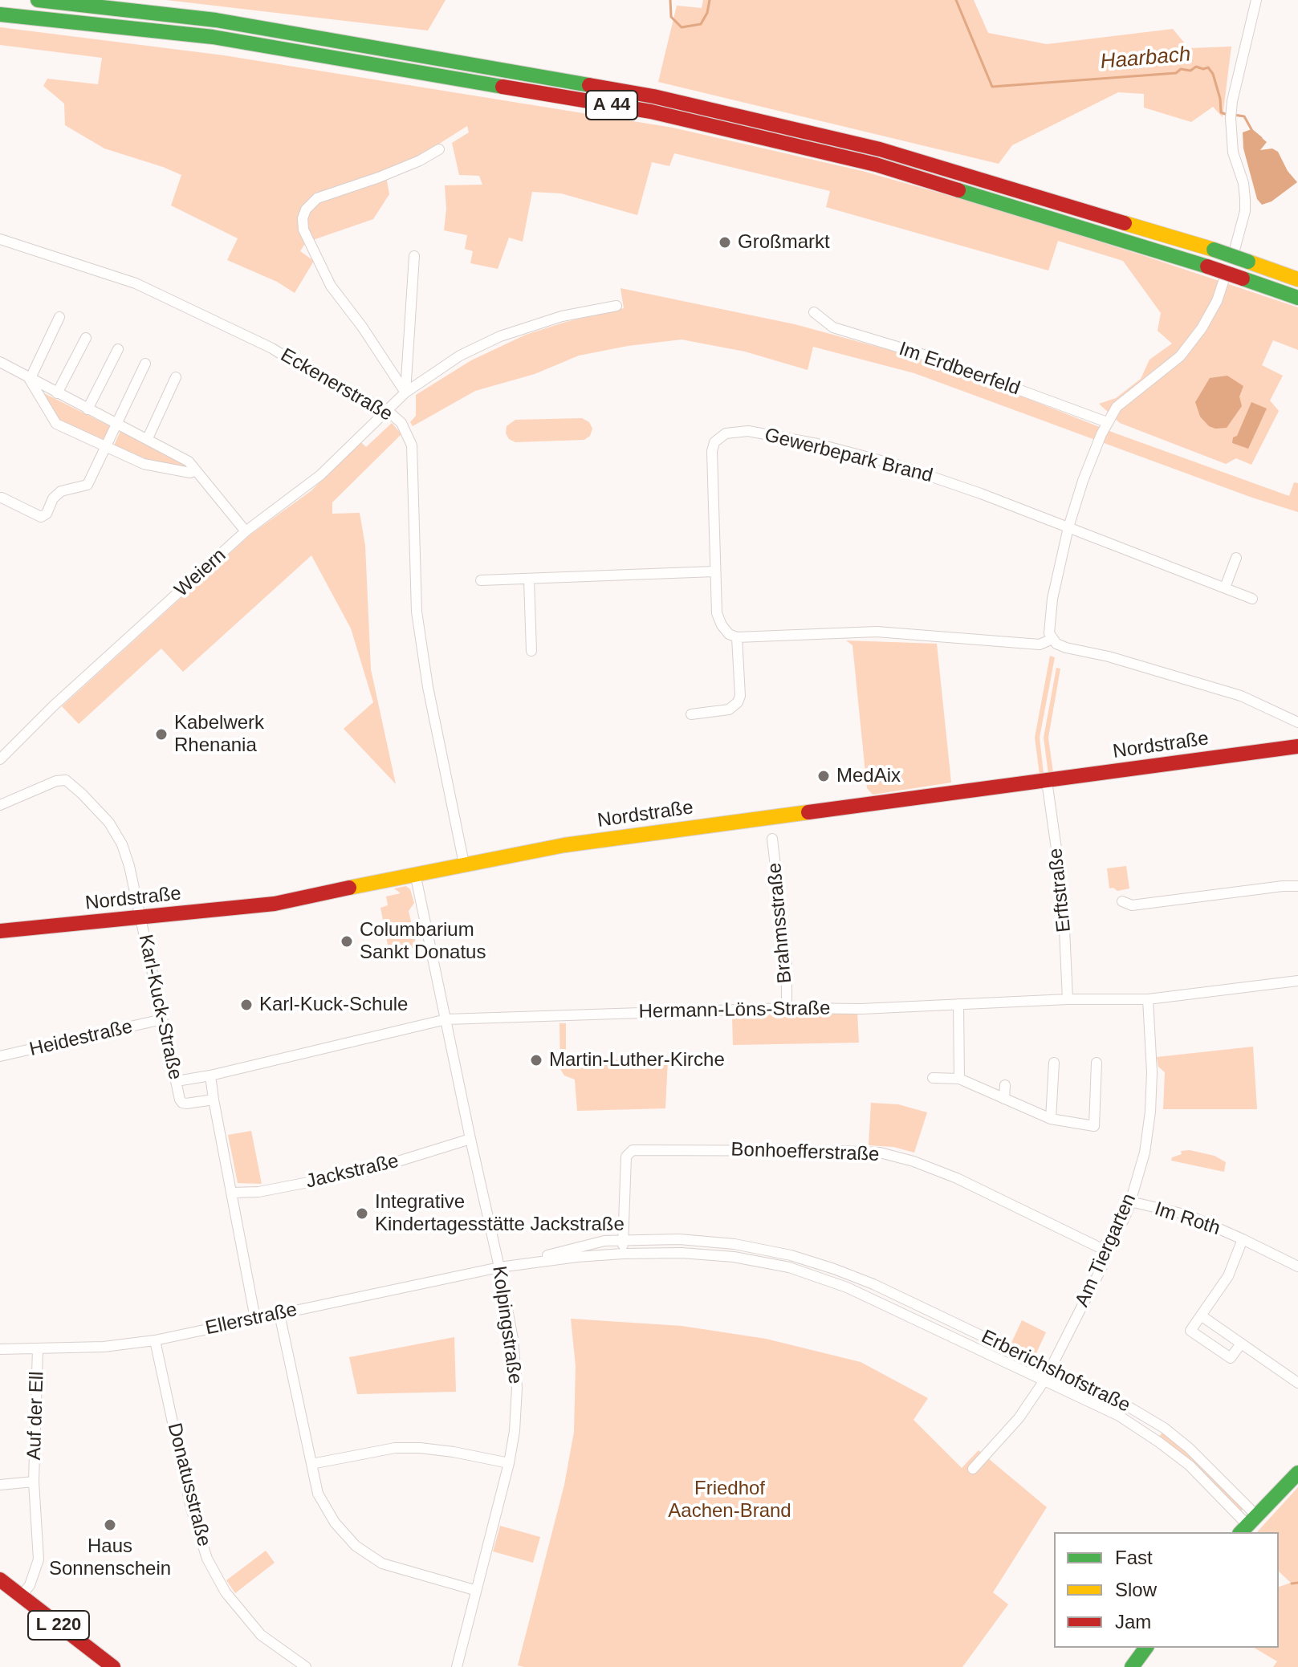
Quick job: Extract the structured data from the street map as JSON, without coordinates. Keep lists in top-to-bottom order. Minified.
{"streets":{"main road":["A 44","Nordstraße","L 220"],"street":["Im Erdbeerfeld","Eckenerstraße","Gewerbepark Brand","Weiern","Erftstraße","Brahmsstraße","Karl-Kuck-Straße","Hermann-Löns-Straße","Heidestraße","Bonhoefferstraße","Jackstraße","Im Roth","Am Tiergarten","Ellerstraße","Kolpingstraße","Erberichshofstraße","Auf der Ell","Donatusstraße"]},"crossings":[["Eckenerstraße","Weiern"],["Eckenerstraße","Nordstraße"],["Nordstraße","Erftstraße"],["Nordstraße","Karl-Kuck-Straße"],["Nordstraße","Kolpingstraße"],["Erftstraße","Hermann-Löns-Straße"],["Brahmsstraße","Hermann-Löns-Straße"],["Karl-Kuck-Straße","Hermann-Löns-Straße"],["Karl-Kuck-Straße","Heidestraße"],["Karl-Kuck-Straße","Jackstraße"],["Karl-Kuck-Straße","Ellerstraße"],["Hermann-Löns-Straße","Am Tiergarten"],["Hermann-Löns-Straße","Kolpingstraße"],["Bonhoefferstraße","Am Tiergarten"],["Bonhoefferstraße","Erberichshofstraße"],["Jackstraße","Kolpingstraße"],["Im Roth","Am Tiergarten"],["Am Tiergarten","Erberichshofstraße"],["Ellerstraße","Kolpingstraße"],["Ellerstraße","Erberichshofstraße"],["Ellerstraße","Auf der Ell"],["Ellerstraße","Donatusstraße"],["Kolpingstraße","Erberichshofstraße"],["Auf der Ell","L 220"]],"water":["Haarbach"],"parks":["Friedhof Aachen-Brand"],"places":["Großmarkt","Kabelwerk Rhenania","MedAix","Columbarium Sankt Donatus","Karl-Kuck-Schule","Martin-Luther-Kirche","Integrative Kindertagesstätte Jackstraße","Haus Sonnenschein"],"legend":["Fast","Slow","Jam"]}
